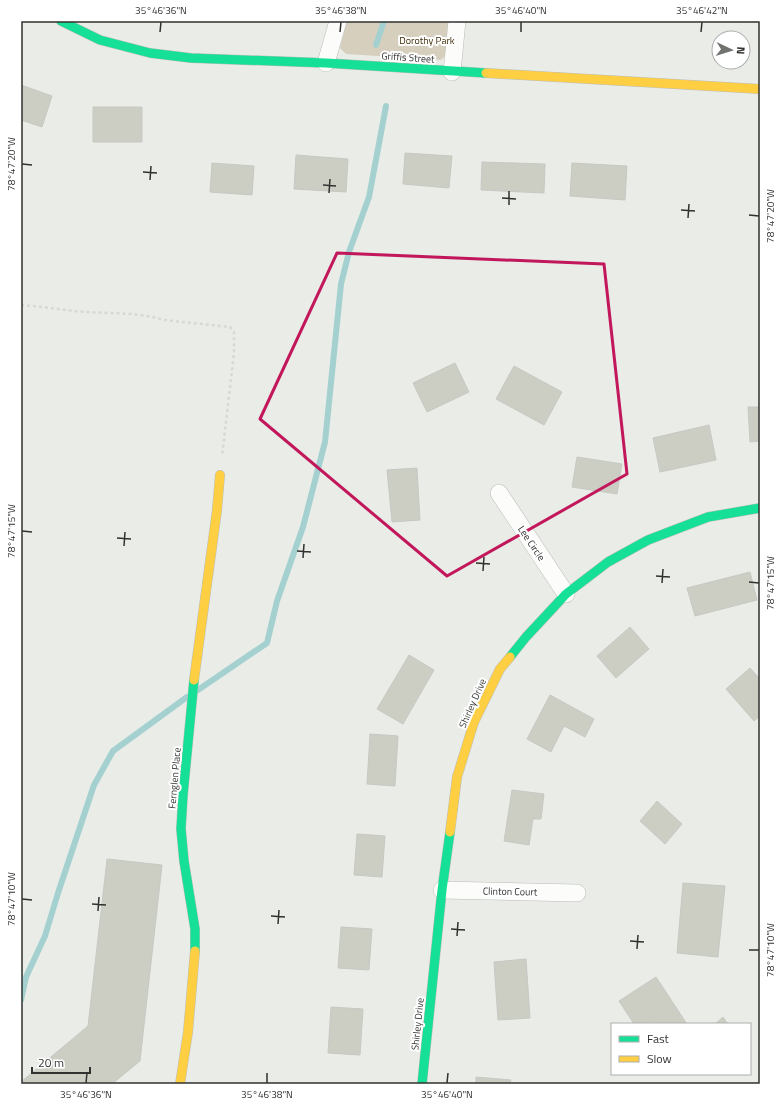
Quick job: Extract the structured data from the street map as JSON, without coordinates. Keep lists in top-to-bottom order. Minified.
{"streets":{"street":["Griffis Street","Lee Circle","Shirley Drive","Fernglen Place","Clinton Court"]},"crossings":[["Lee Circle","Shirley Drive"],["Shirley Drive","Clinton Court"]],"parks":["Dorothy Park"],"legend":["Fast","Slow"],"scale_bar":"20 m","north":"right","coordinates":["35°46'36\"N","35°46'38\"N","35°46'40\"N","35°46'42\"N","78°47'20\"W","78°47'15\"W","78°47'10\"W"]}
